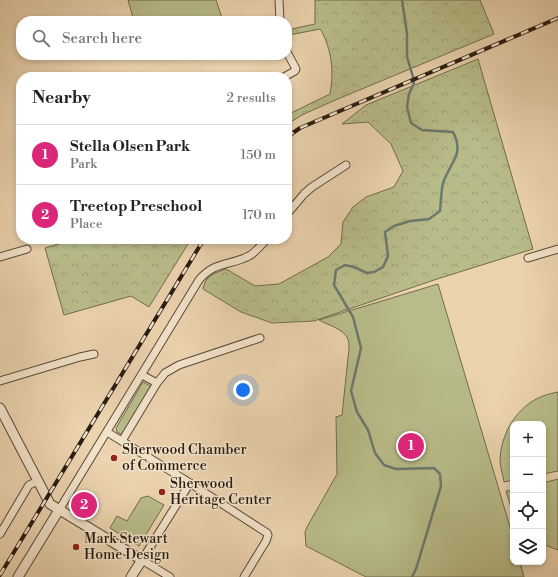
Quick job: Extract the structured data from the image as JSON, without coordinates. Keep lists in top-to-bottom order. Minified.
{"places":["Sherwood Chamber of Commerce","Sherwood Heritage Center","Mark Stewart Home Design"],"page":{"search":"Search here","heading":["Nearby","2 results"],"list":[{"mark":"1","name":"Stella Olsen Park","note":"Park","value":"150 m"},{"mark":"2","name":"Treetop Preschool","note":"Place","value":"170 m"}],"map_buttons":["+","−"],"pins":["1","2"]}}
